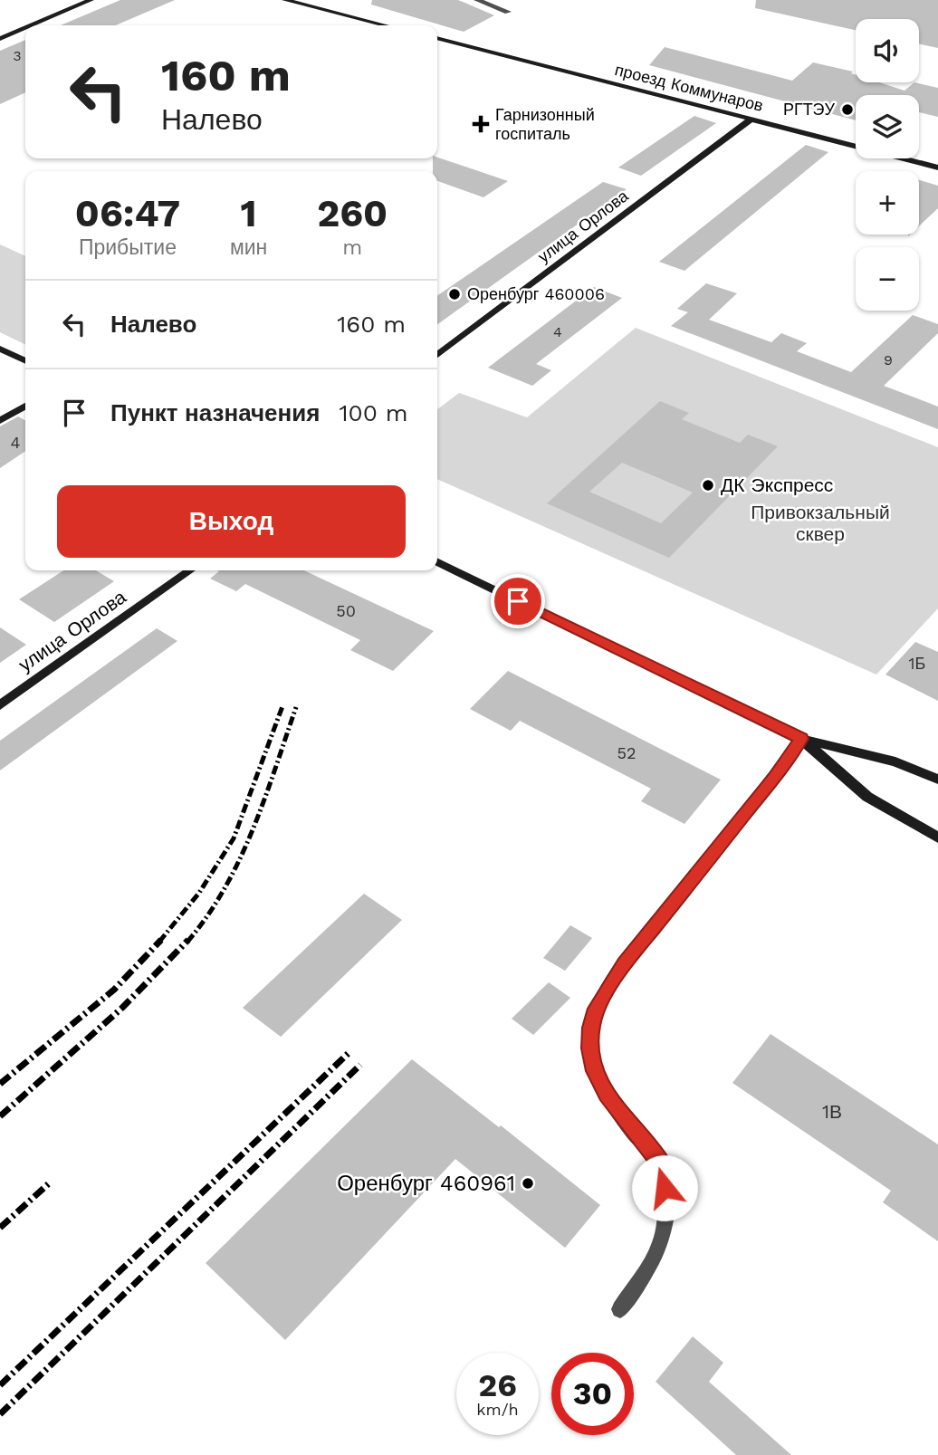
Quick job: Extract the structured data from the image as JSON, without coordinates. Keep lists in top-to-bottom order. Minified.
{"streets":{"street":["проезд Коммунаров","улица Орлова"]},"crossings":[["проезд Коммунаров","улица Орлова"]],"parks":["Привокзальный сквер"],"places":{"other":["РГТЭУ","Оренбург 460006","ДК Экспресс","Оренбург 460961"],"health":["Гарнизонный госпиталь"]},"house_numbers":["3","4","9","4","50","1Б","52","1В"],"page":{"map_buttons":["+","−"],"turn":["160 m","Налево"],"eta":["06:47","Прибытие","1","мин","260","m"],"list":[{"name":"Налево","value":"160 m"},{"name":"Пункт назначения","value":"100 m"}],"buttons":"Выход","speed":"26 km/h","limit":"30"}}
